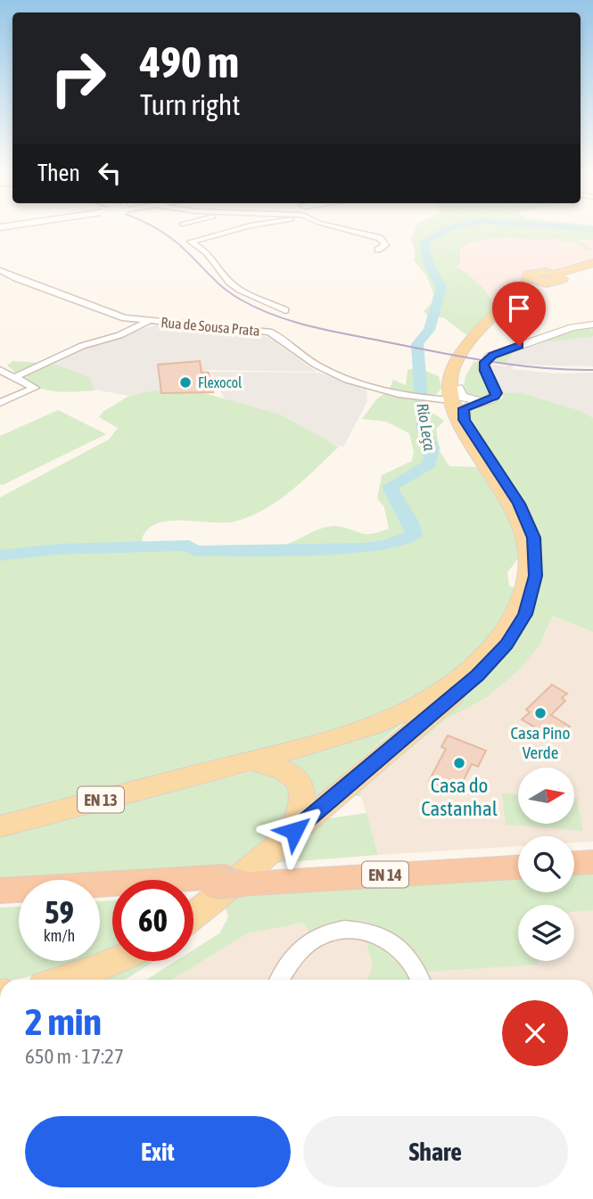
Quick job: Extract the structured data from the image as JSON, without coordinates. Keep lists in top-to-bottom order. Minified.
{"streets":{"highway":["EN 14"],"main road":["EN 13"],"street":["Rua de Sousa Prata"]},"crossings":[["Rua de Sousa Prata","EN 13"]],"water":["Rio Leça"],"places":["Flexocol","Casa Pino Verde","Casa do Castanhal"],"north":"right","page":{"turn":["490 m","Turn right"],"then":"Then","speed":"59 km/h","limit":"60","heading":["2 min","650 m · 17:27"],"buttons":["Exit","Share"]}}
